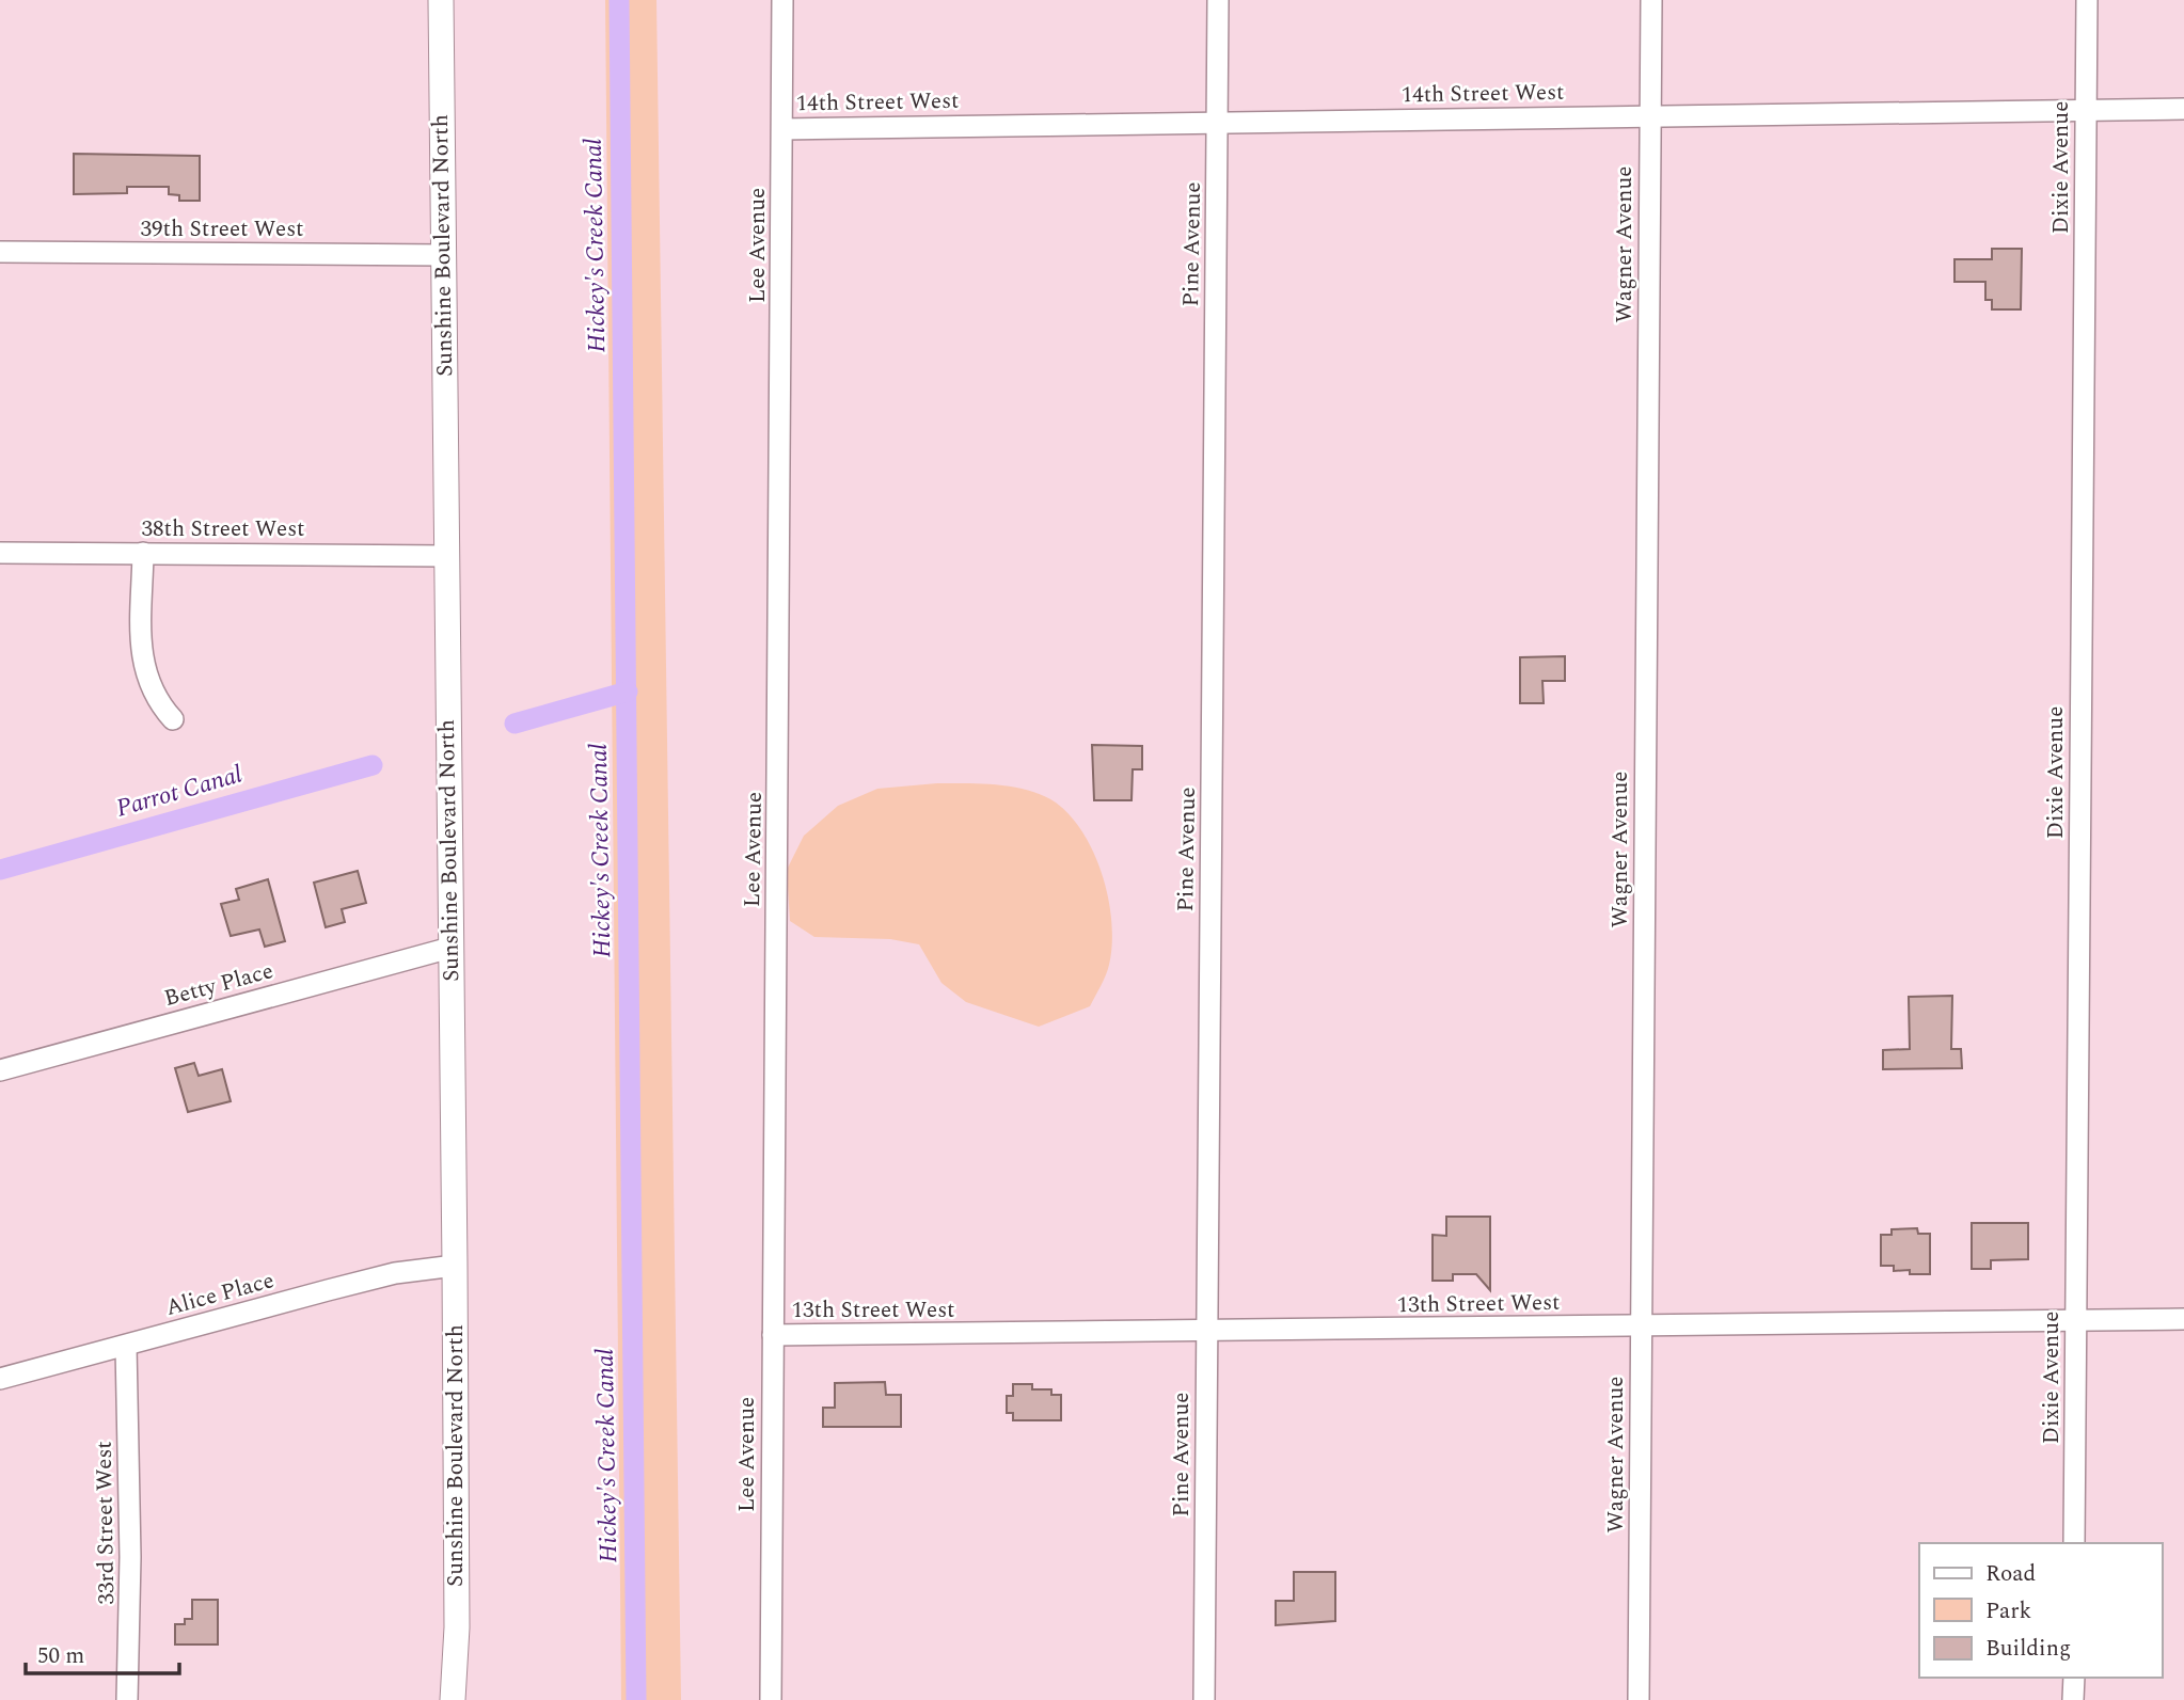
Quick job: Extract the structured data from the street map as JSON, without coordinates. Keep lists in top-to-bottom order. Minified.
{"streets":{"street":["14th Street West","Dixie Avenue","39th Street West","Pine Avenue","Wagner Avenue","Sunshine Boulevard North","Lee Avenue","38th Street West","Betty Place","Alice Place","13th Street West","33rd Street West"]},"crossings":[["14th Street West","Dixie Avenue"],["14th Street West","Pine Avenue"],["14th Street West","Wagner Avenue"],["14th Street West","Lee Avenue"],["Dixie Avenue","13th Street West"],["39th Street West","Sunshine Boulevard North"],["Pine Avenue","13th Street West"],["Wagner Avenue","13th Street West"],["Sunshine Boulevard North","38th Street West"],["Sunshine Boulevard North","Betty Place"],["Sunshine Boulevard North","Alice Place"],["Lee Avenue","13th Street West"],["Alice Place","33rd Street West"]],"water":["Hickey's Creek Canal","Parrot Canal"],"legend":["Road","Park","Building"],"scale_bar":"50 m"}
